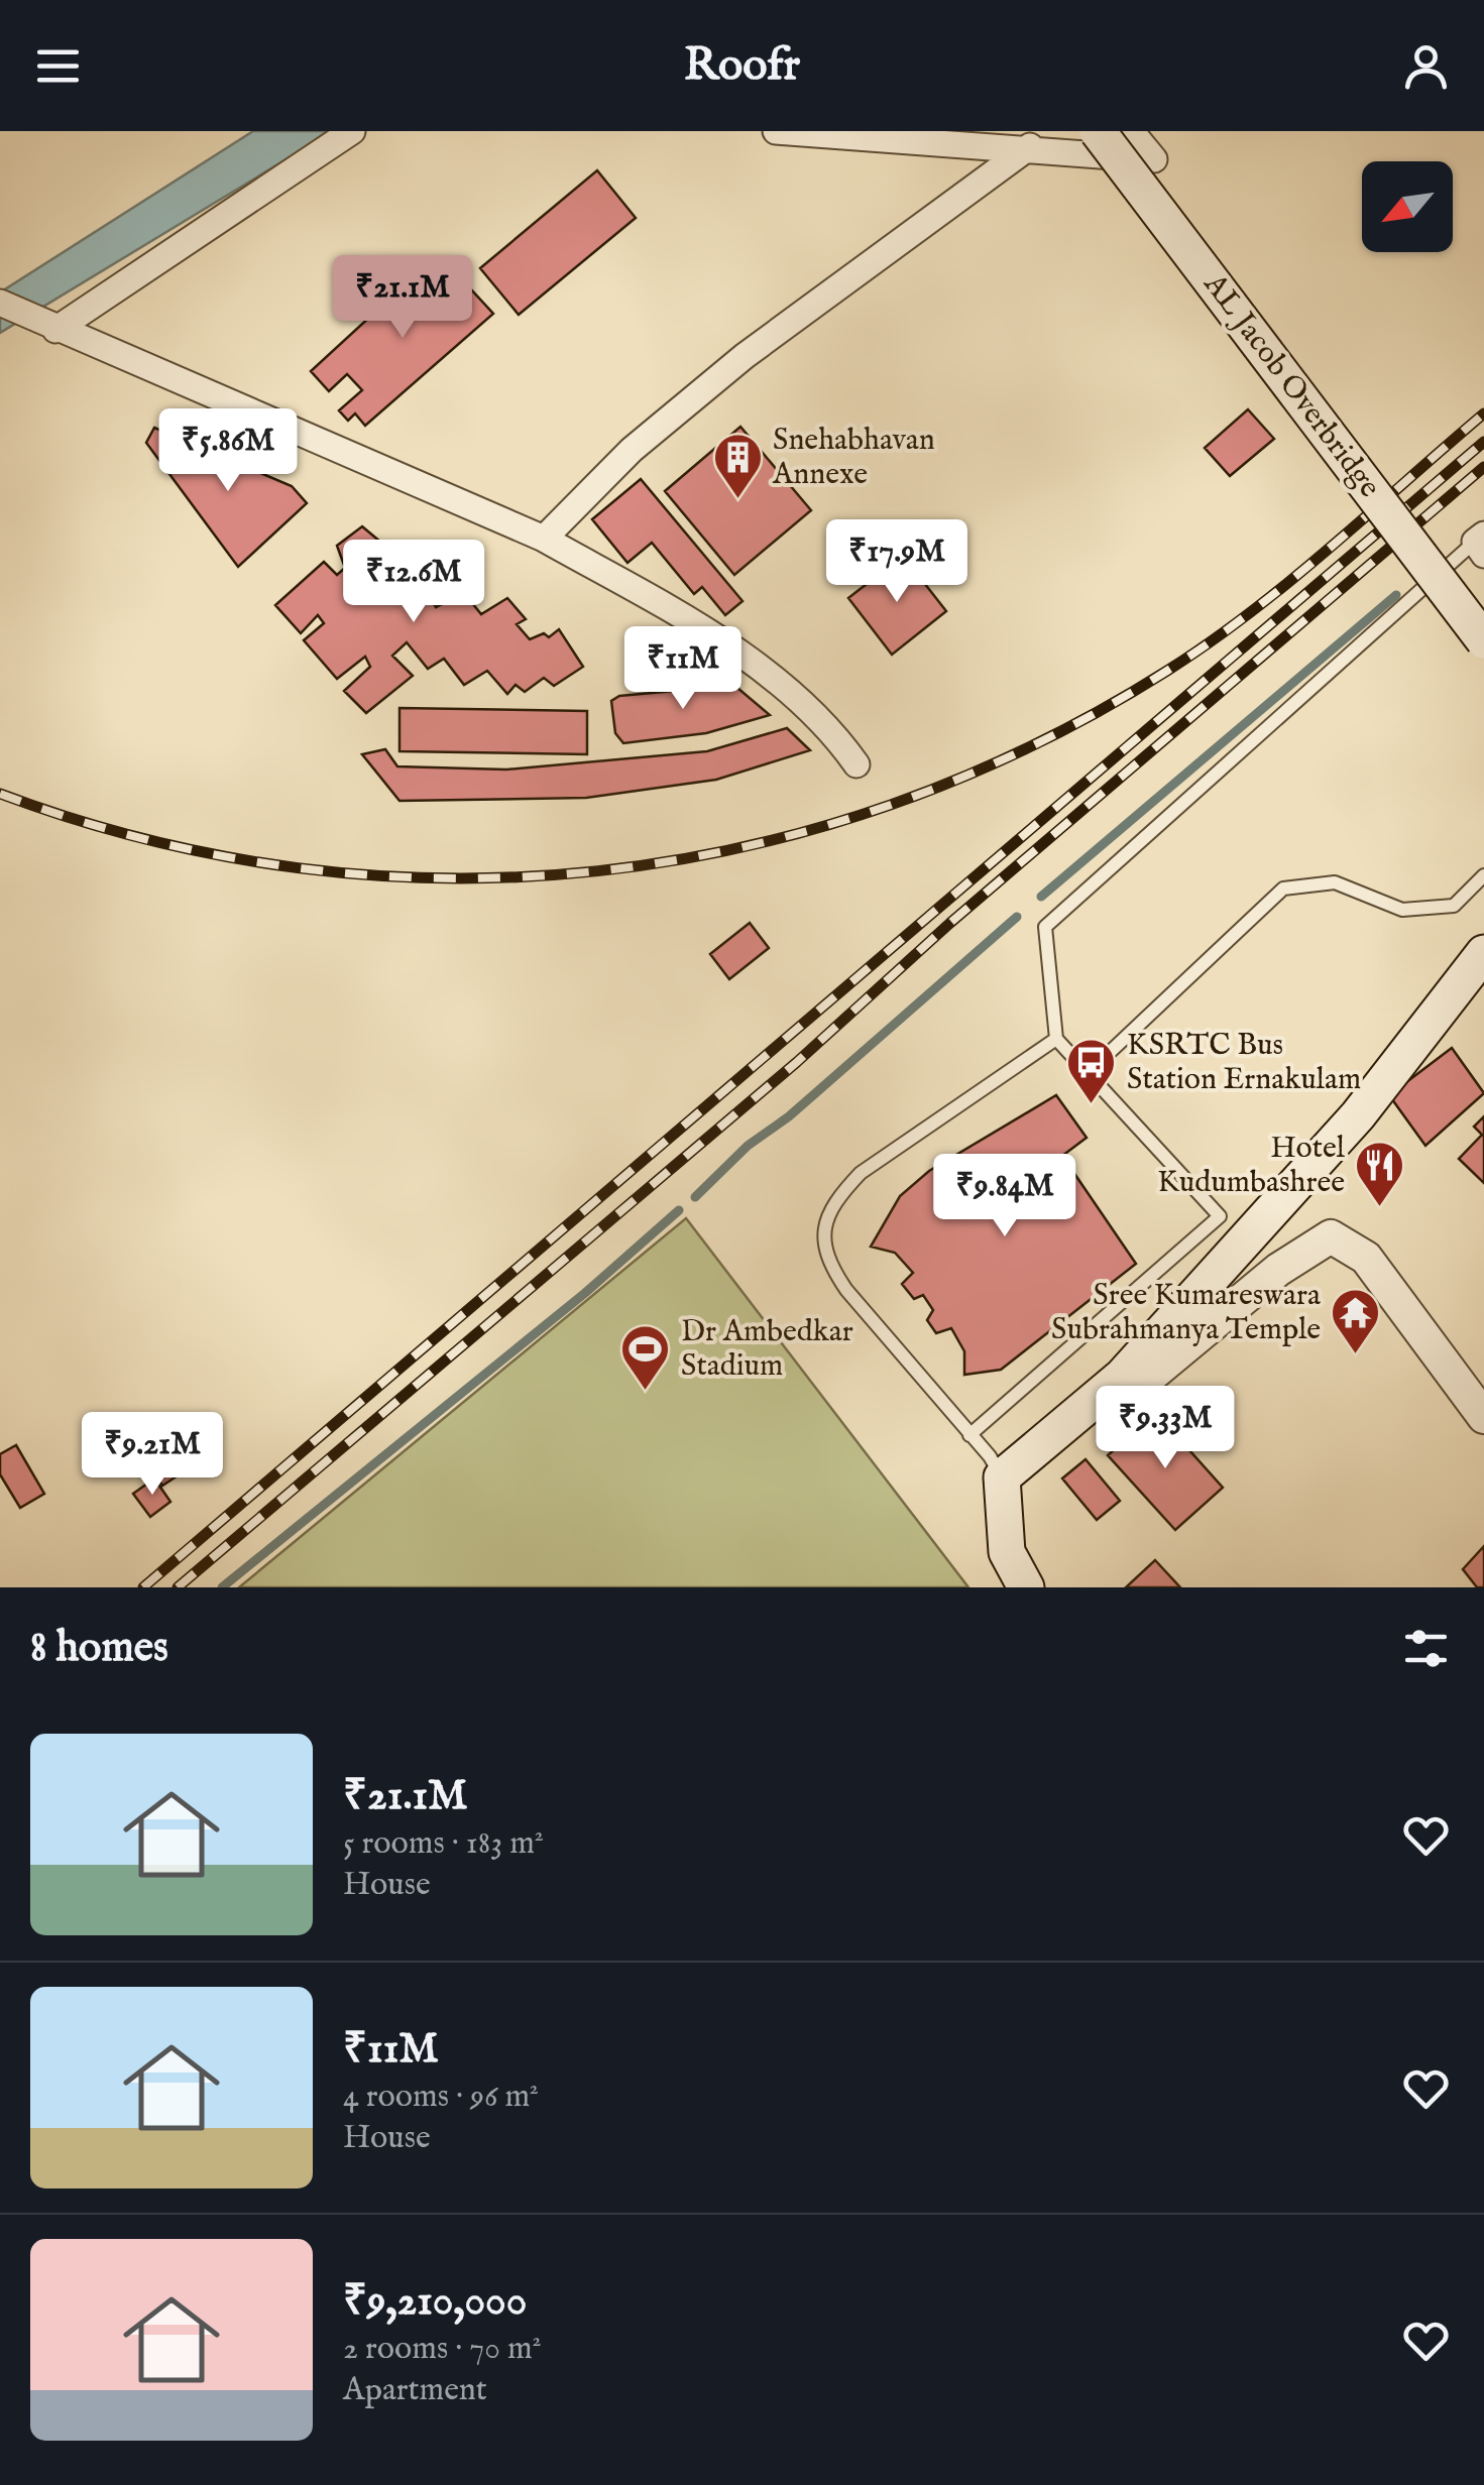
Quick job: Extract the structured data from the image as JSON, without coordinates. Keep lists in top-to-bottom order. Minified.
{"streets":{"main road":["AL Jacob Overbridge"]},"places":{"building":["Snehabhavan Annexe"],"bus stop":["KSRTC Bus Station Ernakulam"],"restaurant":["Hotel Kudumbashree"],"temple":["Sree Kumareswara Subrahmanya Temple"],"sports":["Dr Ambedkar Stadium"]},"north":"bottom left","page":{"header":"Roofr","price":["₹21.1M","₹5.86M","₹17.9M","₹12.6M","₹11M","₹9.84M","₹9.33M","₹9.21M"],"heading":"8 homes","list":[{"name":"₹21.1M","note":"5 rooms · 183 m² · House"},{"name":"₹11M","note":"4 rooms · 96 m² · House"},{"name":"₹9,210,000","note":"2 rooms · 70 m² · Apartment"}]}}
